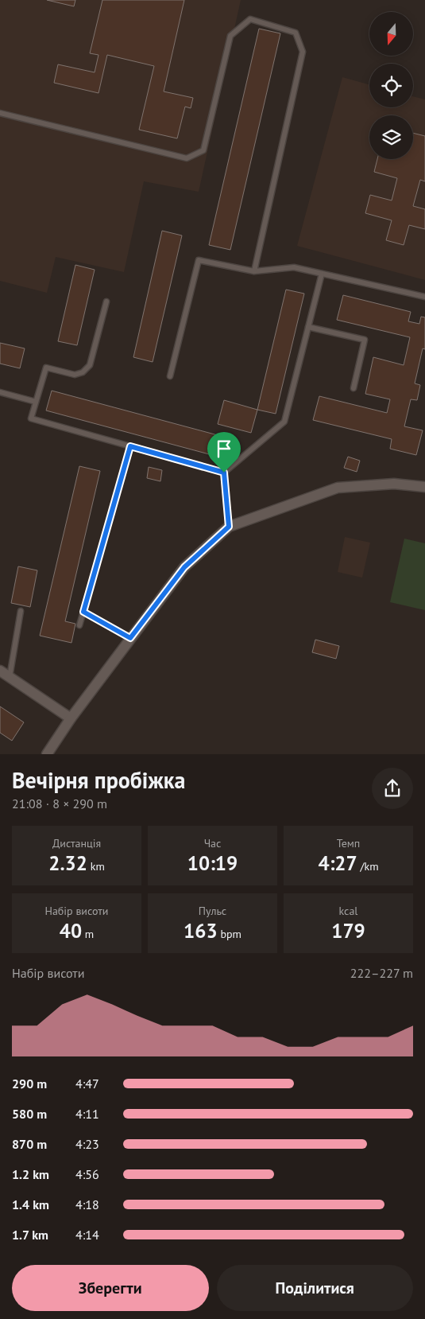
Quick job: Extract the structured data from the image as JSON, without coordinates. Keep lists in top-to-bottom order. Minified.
{"north":"bottom","page":{"heading":["Вечірня пробіжка","21:08 · 8 × 290 m"],"stats":[["Дистанція","2.32 km"],["Час","10:19"],["Темп","4:27 /km"],["Набір висоти","40 m"],["Пульс","163 bpm"],["kcal","179"]],"chart":["Набір висоти","222–227 m"],"list":[{"name":"290 m","note":"4:47"},{"name":"580 m","note":"4:11"},{"name":"870 m","note":"4:23"},{"name":"1.2 km","note":"4:56"},{"name":"1.4 km","note":"4:18"},{"name":"1.7 km","note":"4:14"}],"buttons":["Зберегти","Поділитися"]}}
